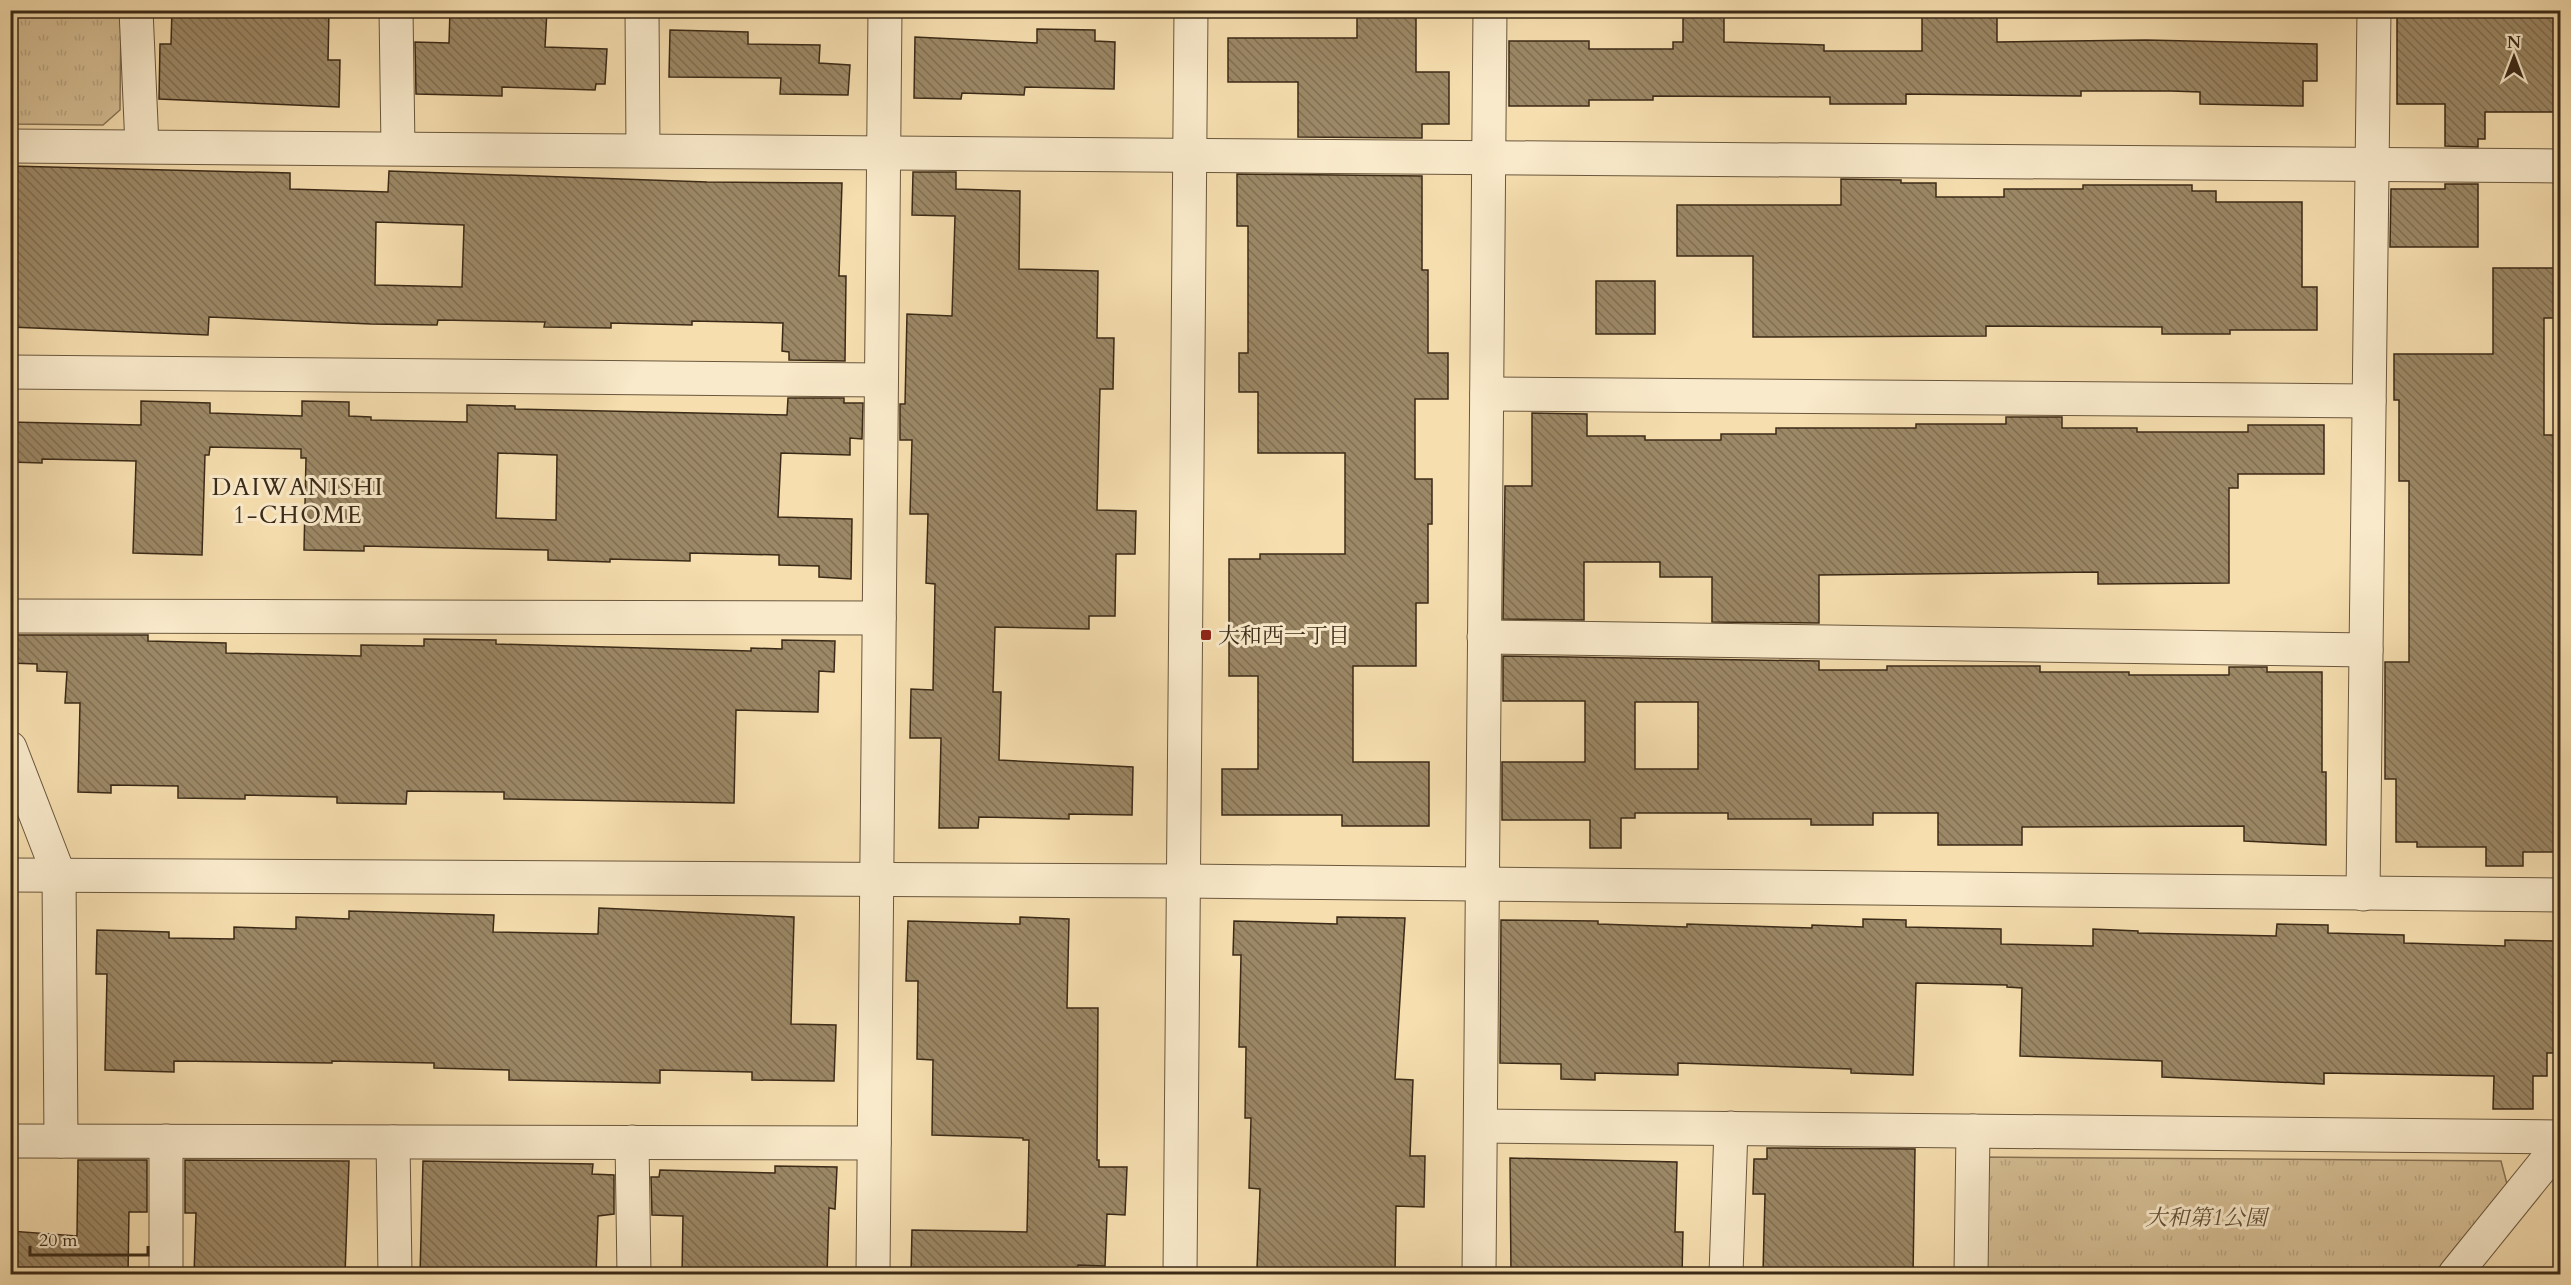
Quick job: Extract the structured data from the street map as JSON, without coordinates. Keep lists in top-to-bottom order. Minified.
{"districts":["DAIWANISHI 1-CHOME"],"parks":["大和第1公園"],"places":{"transit":["大和西一丁目"]},"scale_bar":"20 m","north":"top"}
